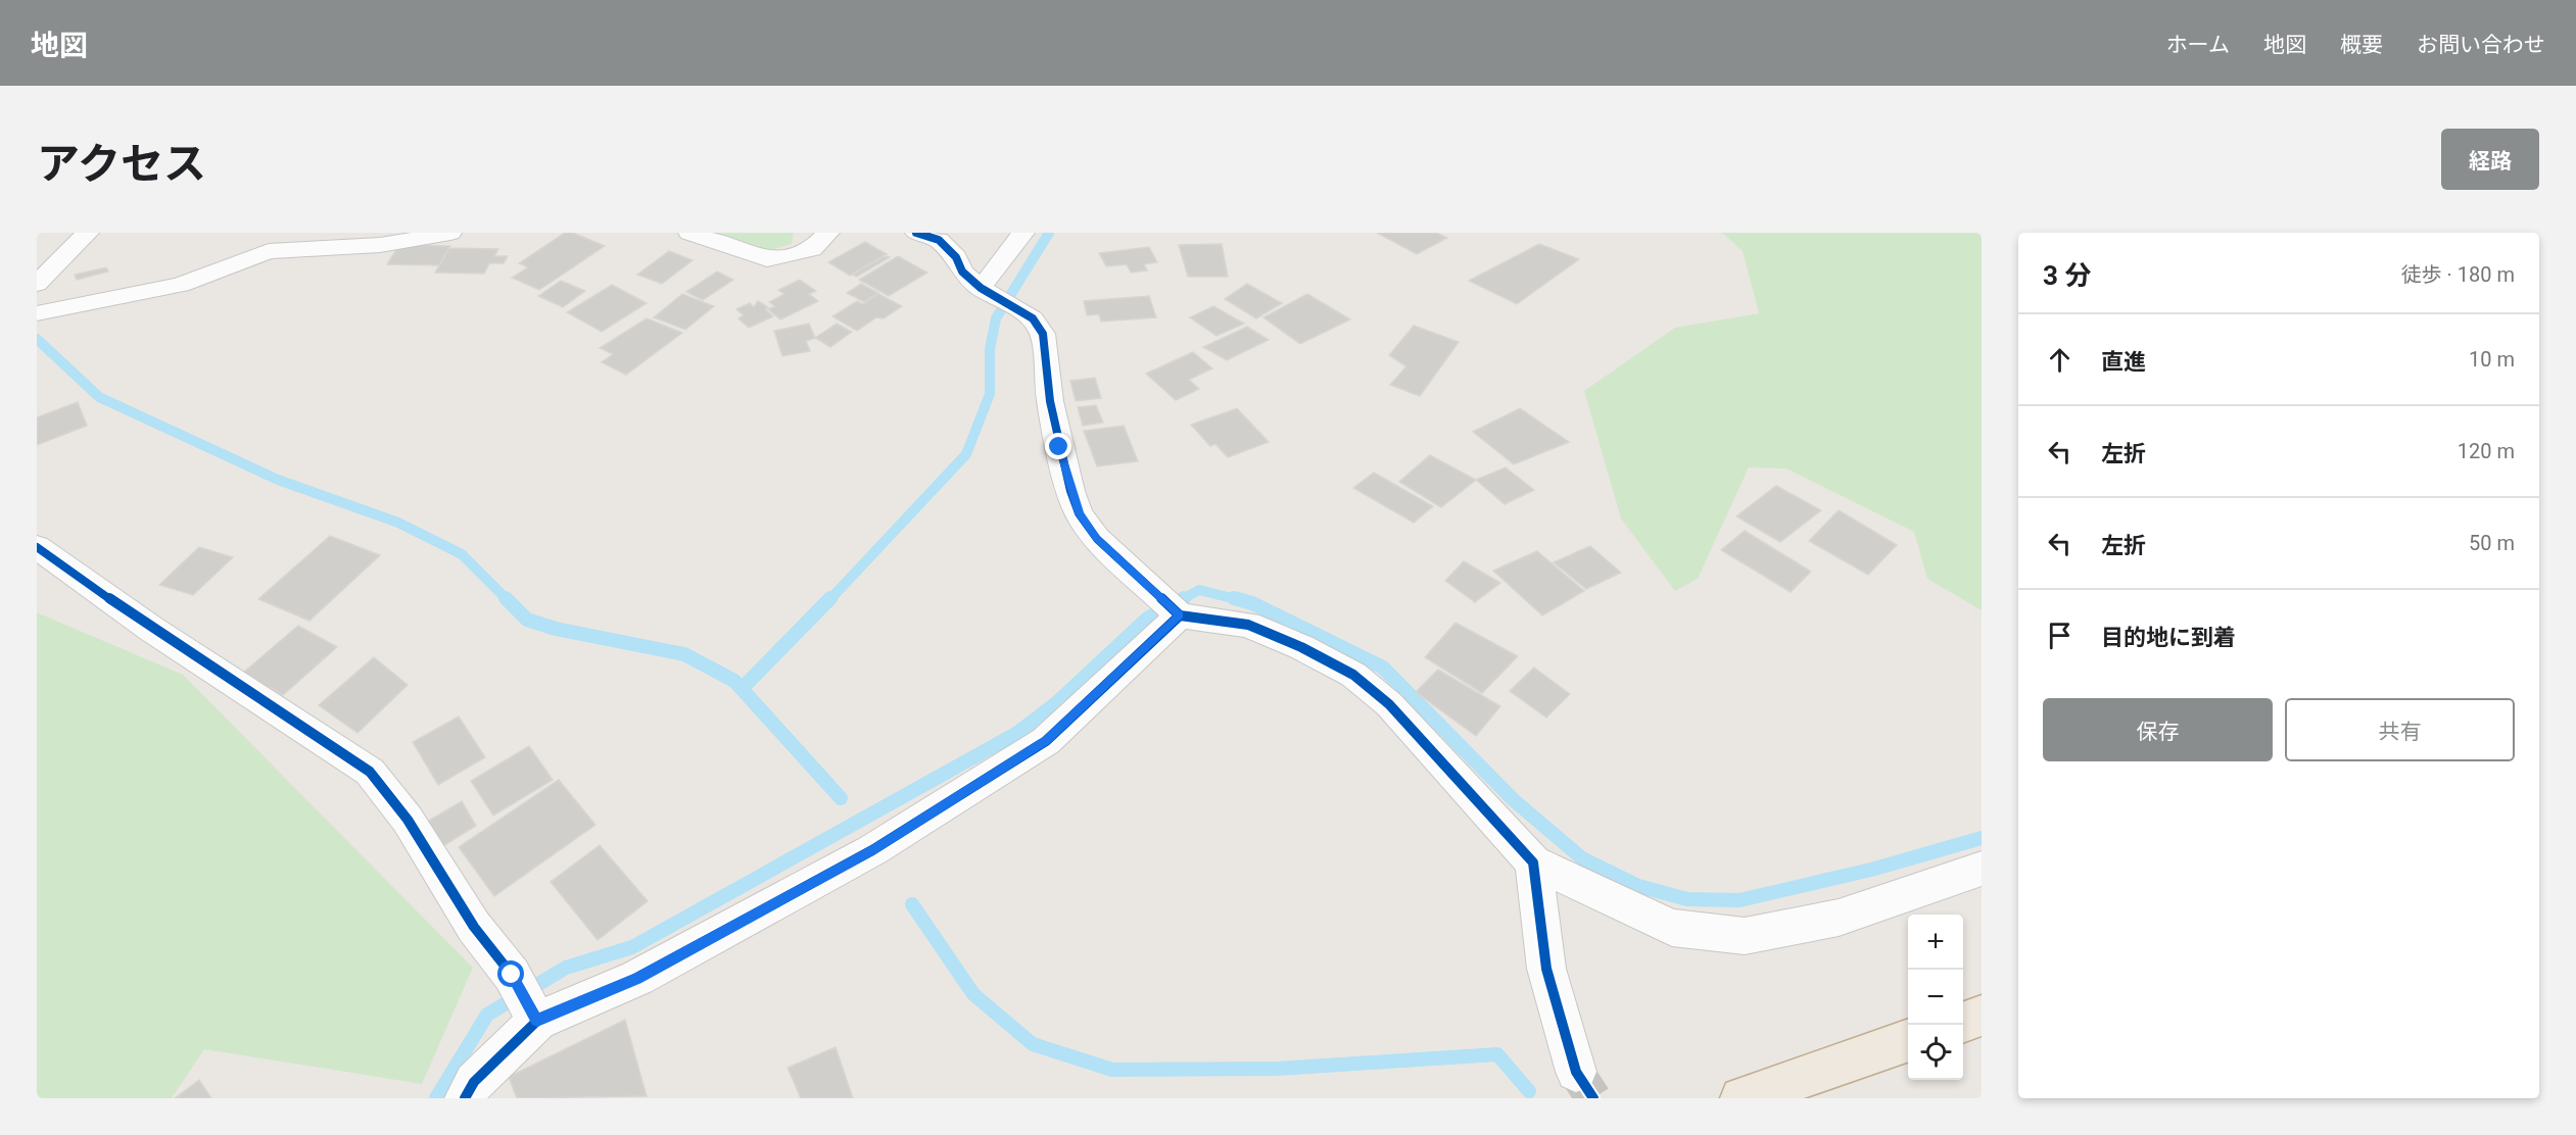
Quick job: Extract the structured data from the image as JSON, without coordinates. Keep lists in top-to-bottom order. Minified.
{"page":{"header":"地図","nav":["ホーム","地図","概要","お問い合わせ"],"title":"アクセス","buttons":["経路",["保存","共有"]],"heading":["3 分","徒歩 · 180 m"],"list":[["直進","10 m"],["左折","120 m"],["左折","50 m"],"目的地に到着"],"map_buttons":["+","−"]}}
